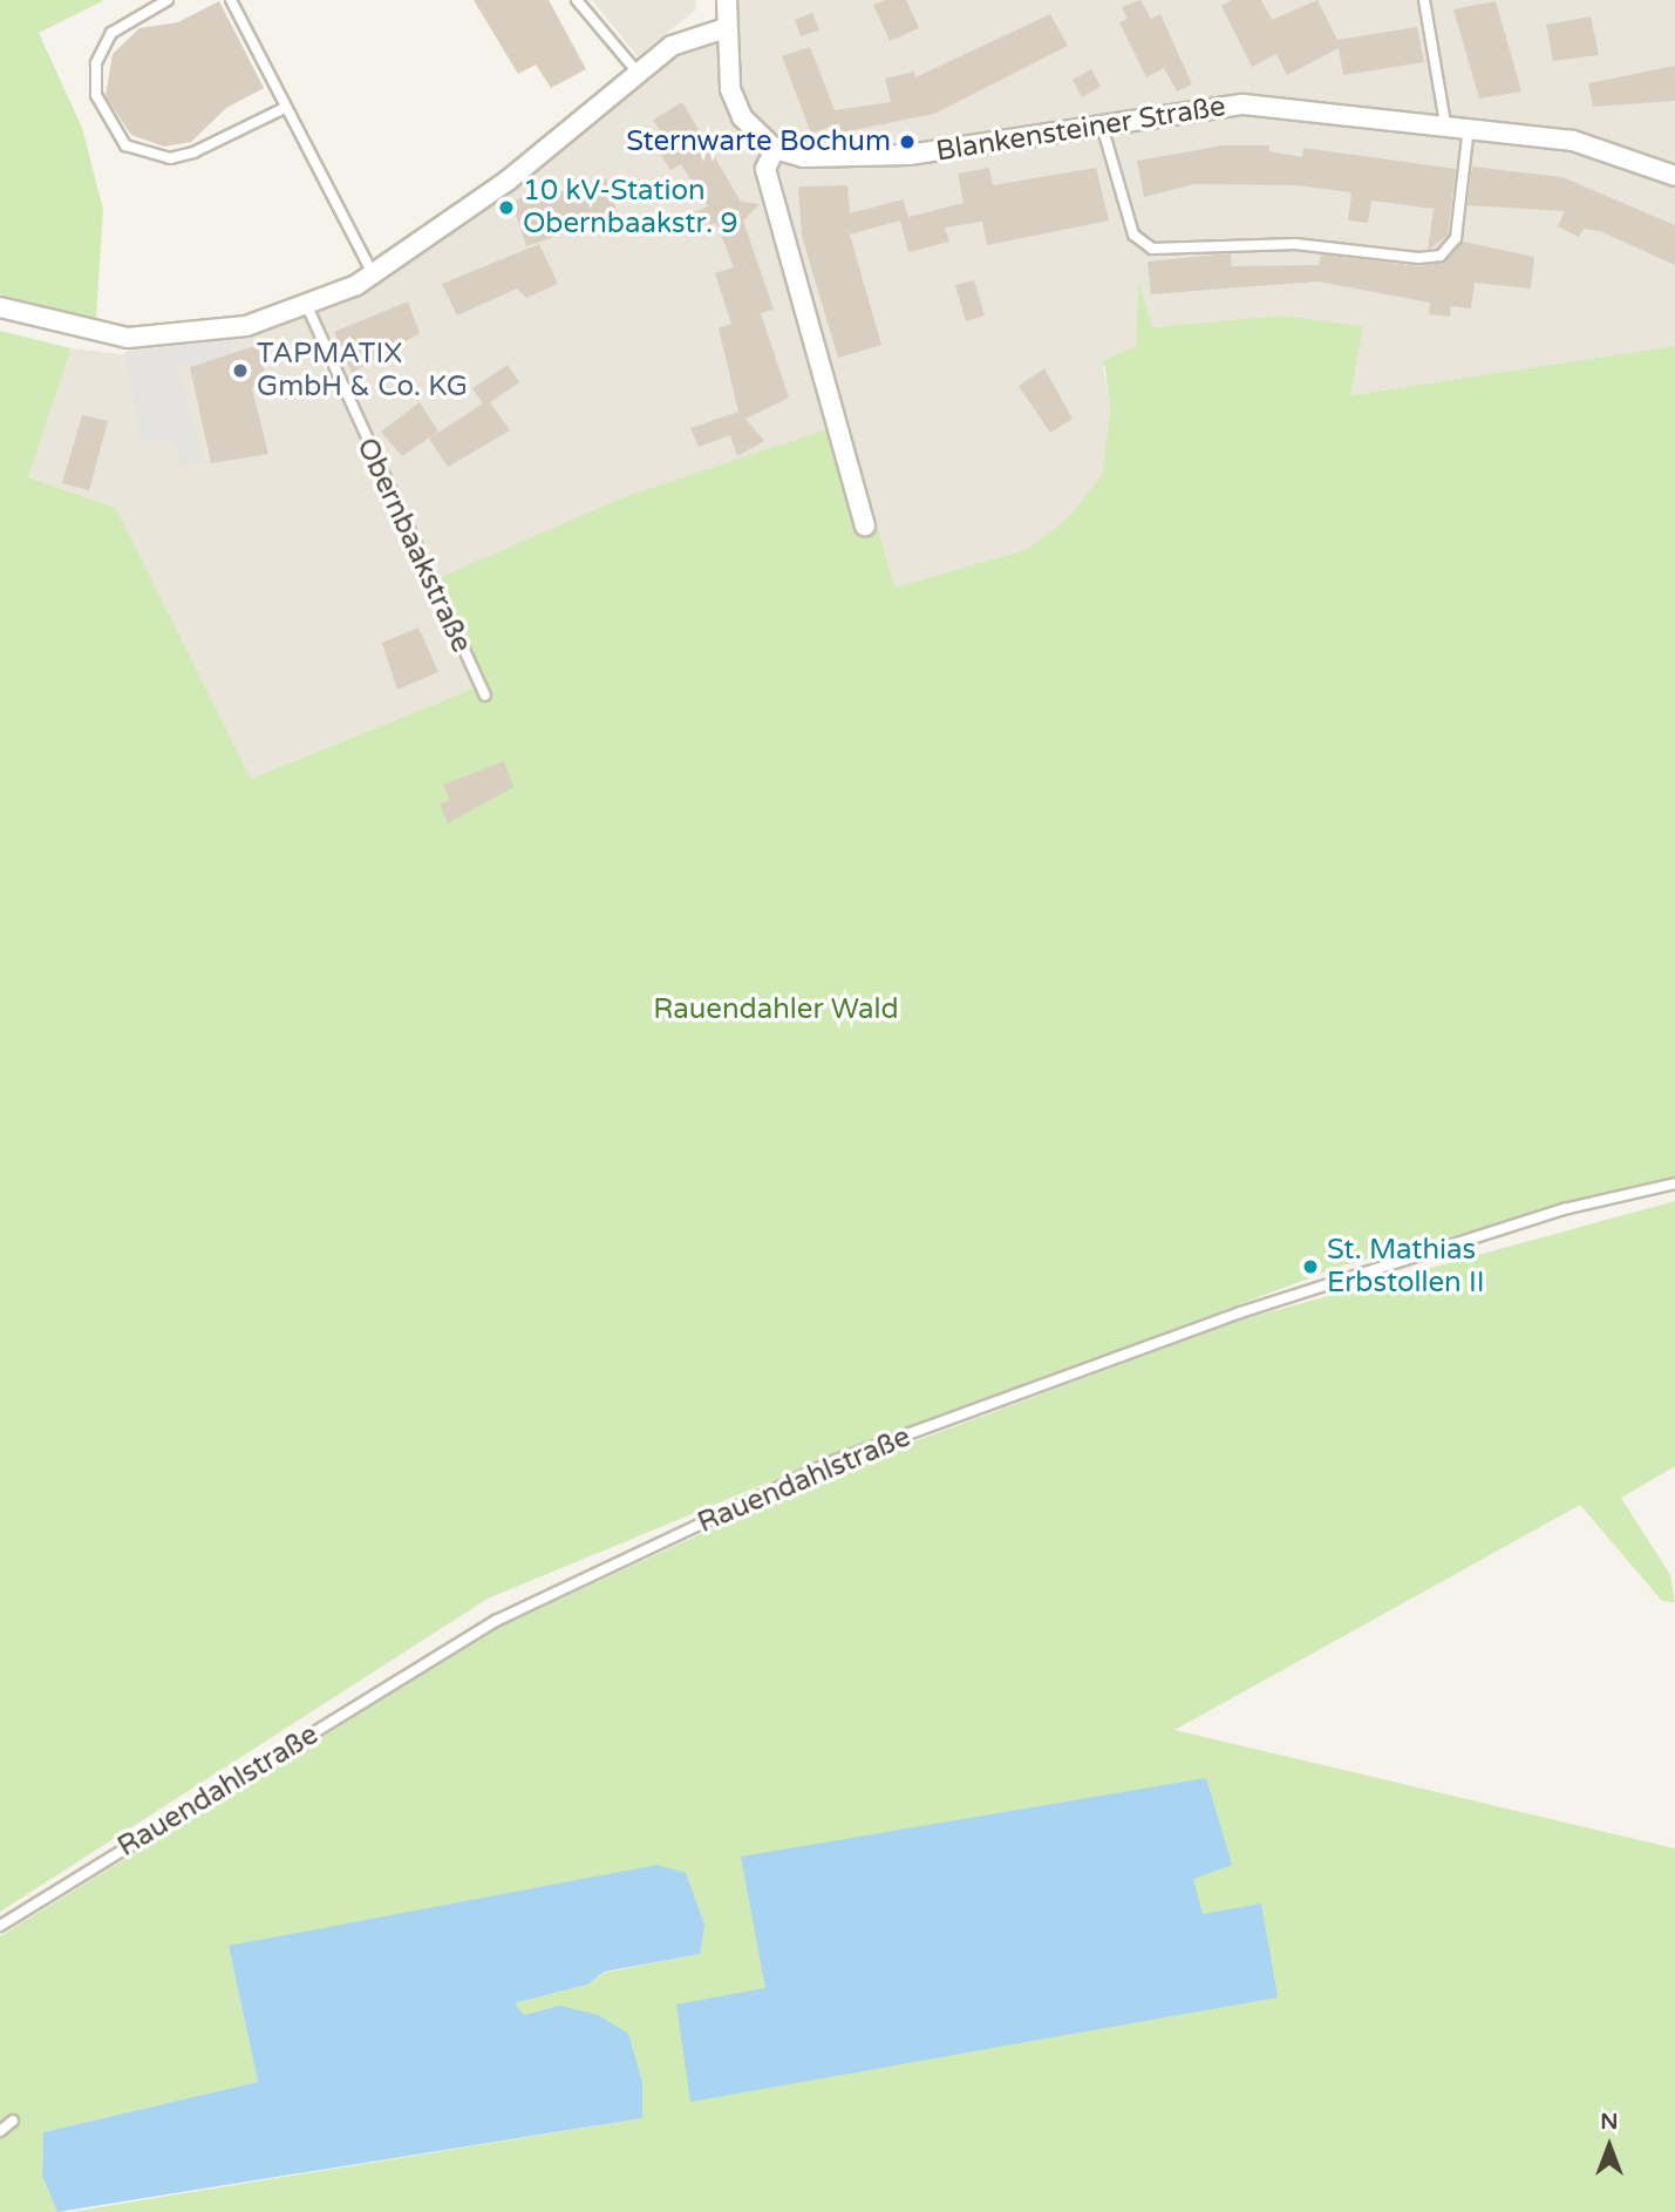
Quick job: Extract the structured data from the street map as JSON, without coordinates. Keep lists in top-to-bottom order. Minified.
{"streets":{"street":["Blankensteiner Straße"],"lane":["Obernbaakstraße","Rauendahlstraße"]},"parks":["Rauendahler Wald"],"places":["Sternwarte Bochum","10 kV-Station Obernbaakstr. 9","TAPMATIX GmbH & Co. KG","St. Mathias Erbstollen II"],"north":"top"}
